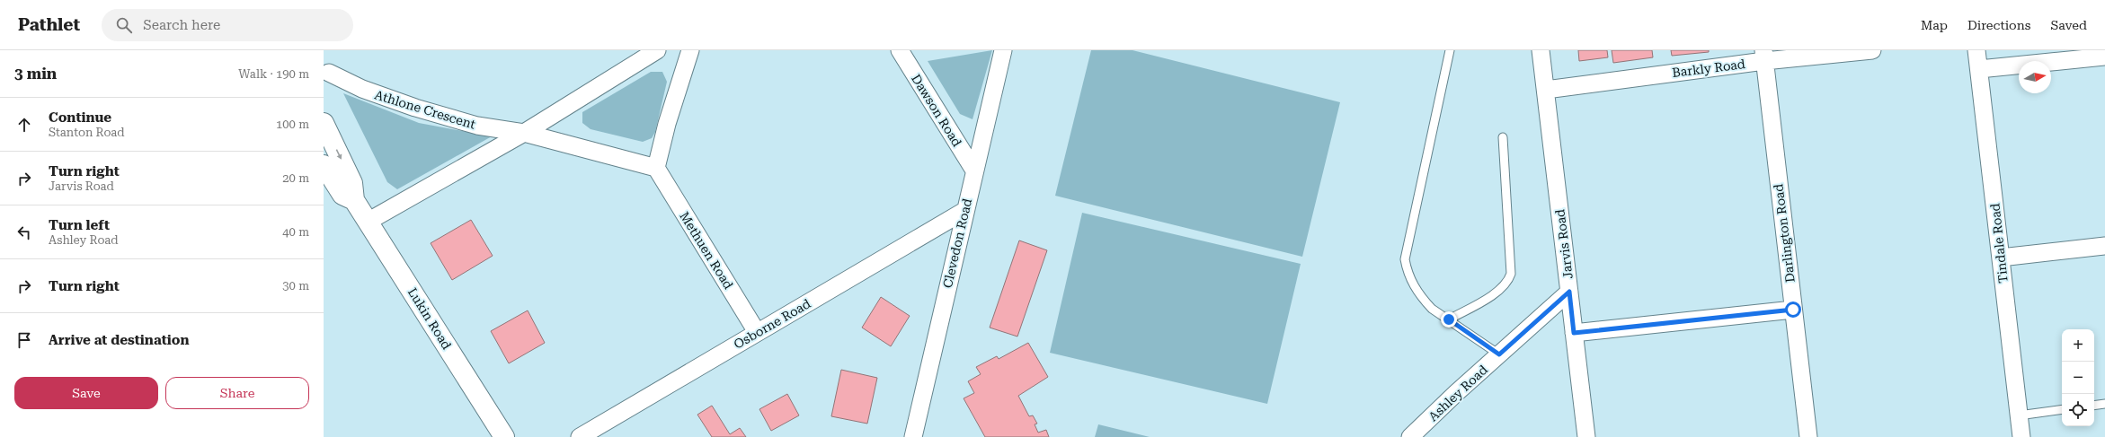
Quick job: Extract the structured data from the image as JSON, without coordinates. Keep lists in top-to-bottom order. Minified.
{"streets":{"main road":["Lukin Road"],"street":["Barkly Road","Athlone Crescent","Dawson Road","Darlington Road","Clevedon Road","Tindale Road","Jarvis Road","Methuen Road","Osborne Road","Ashley Road"]},"crossings":[["Barkly Road","Darlington Road"],["Barkly Road","Jarvis Road"],["Dawson Road","Clevedon Road"],["Clevedon Road","Osborne Road"],["Jarvis Road","Ashley Road"],["Methuen Road","Osborne Road"]],"north":"right","page":{"header":"Pathlet","search":"Search here","nav":["Map","Directions","Saved"],"heading":["3 min","Walk · 190 m"],"list":[["Continue","Stanton Road","100 m"],["Turn right","Jarvis Road","20 m"],["Turn left","Ashley Road","40 m"],["Turn right","30 m"],"Arrive at destination"],"map_buttons":["+","−"],"buttons":["Save","Share"]}}
